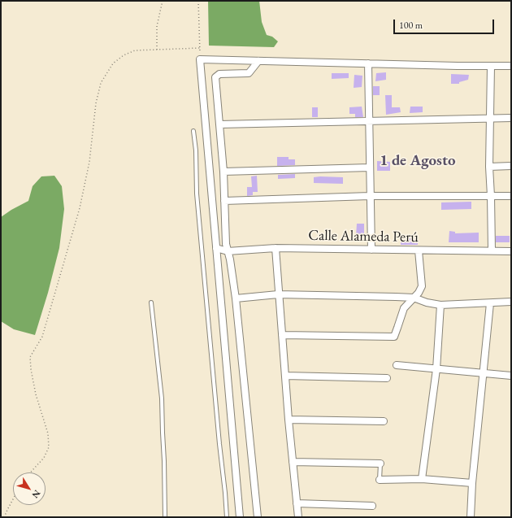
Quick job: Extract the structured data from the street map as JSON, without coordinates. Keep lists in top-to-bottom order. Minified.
{"streets":{"street":["Calle Alameda Perú"]},"districts":["1 de Agosto"],"scale_bar":"100 m","north":"bottom right"}
